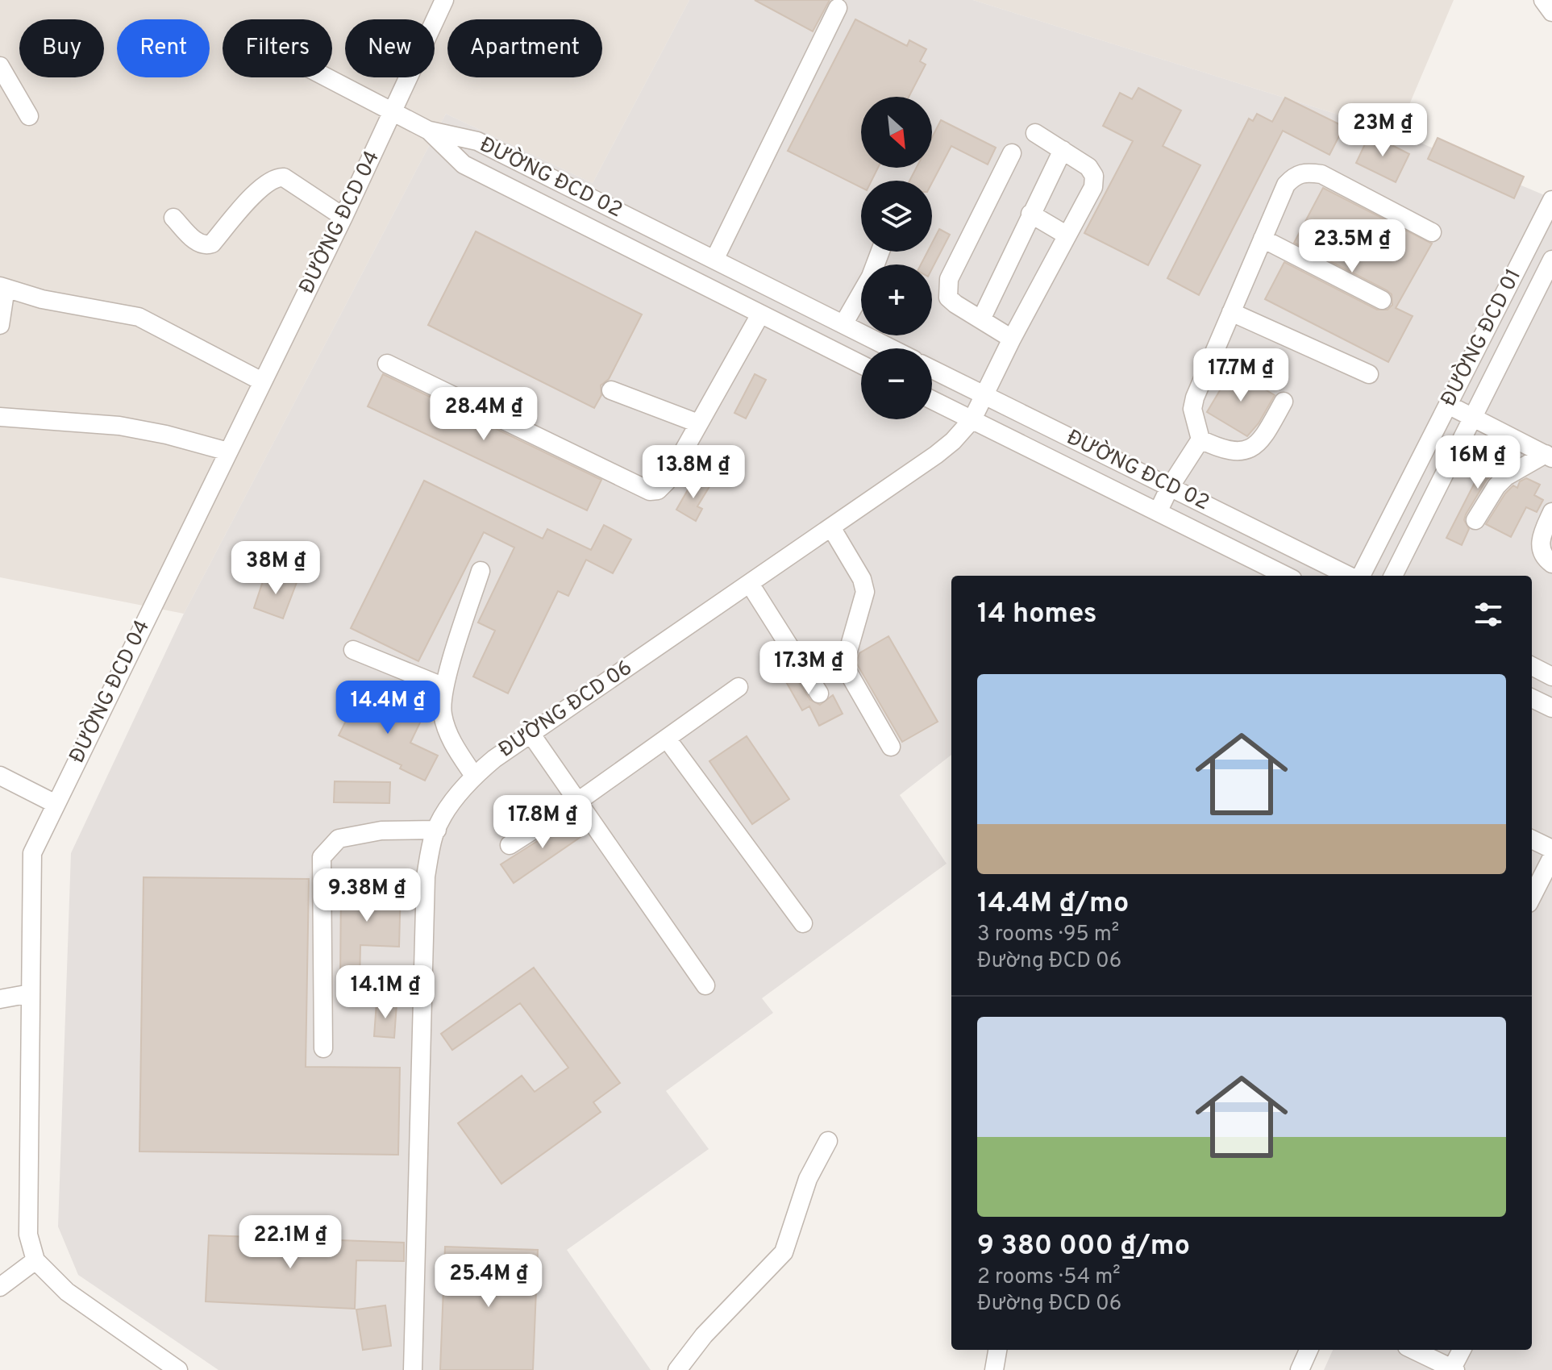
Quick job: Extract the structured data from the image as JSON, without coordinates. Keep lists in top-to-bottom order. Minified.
{"streets":{"street":["ĐƯỜNG ĐCD 02","ĐƯỜNG ĐCD 04","ĐƯỜNG ĐCD 01","ĐƯỜNG ĐCD 06"]},"crossings":[["ĐƯỜNG ĐCD 02","ĐƯỜNG ĐCD 06"]],"north":"bottom right","page":{"chip":["Buy","Rent","Filters","New","Apartment"],"map_buttons":["+","−"],"price":["23M ₫","23.5M ₫","17.7M ₫","28.4M ₫","16M ₫","13.8M ₫","38M ₫","17.3M ₫","14.4M ₫","17.8M ₫","9.38M ₫","14.1M ₫","22.1M ₫","25.4M ₫"],"heading":"14 homes","list":[{"name":"14.4M ₫/mo","note":"3 rooms · 95 m² · Đường ĐCD 06"},{"name":"9 380 000 ₫/mo","note":"2 rooms · 54 m² · Đường ĐCD 06"}]}}
